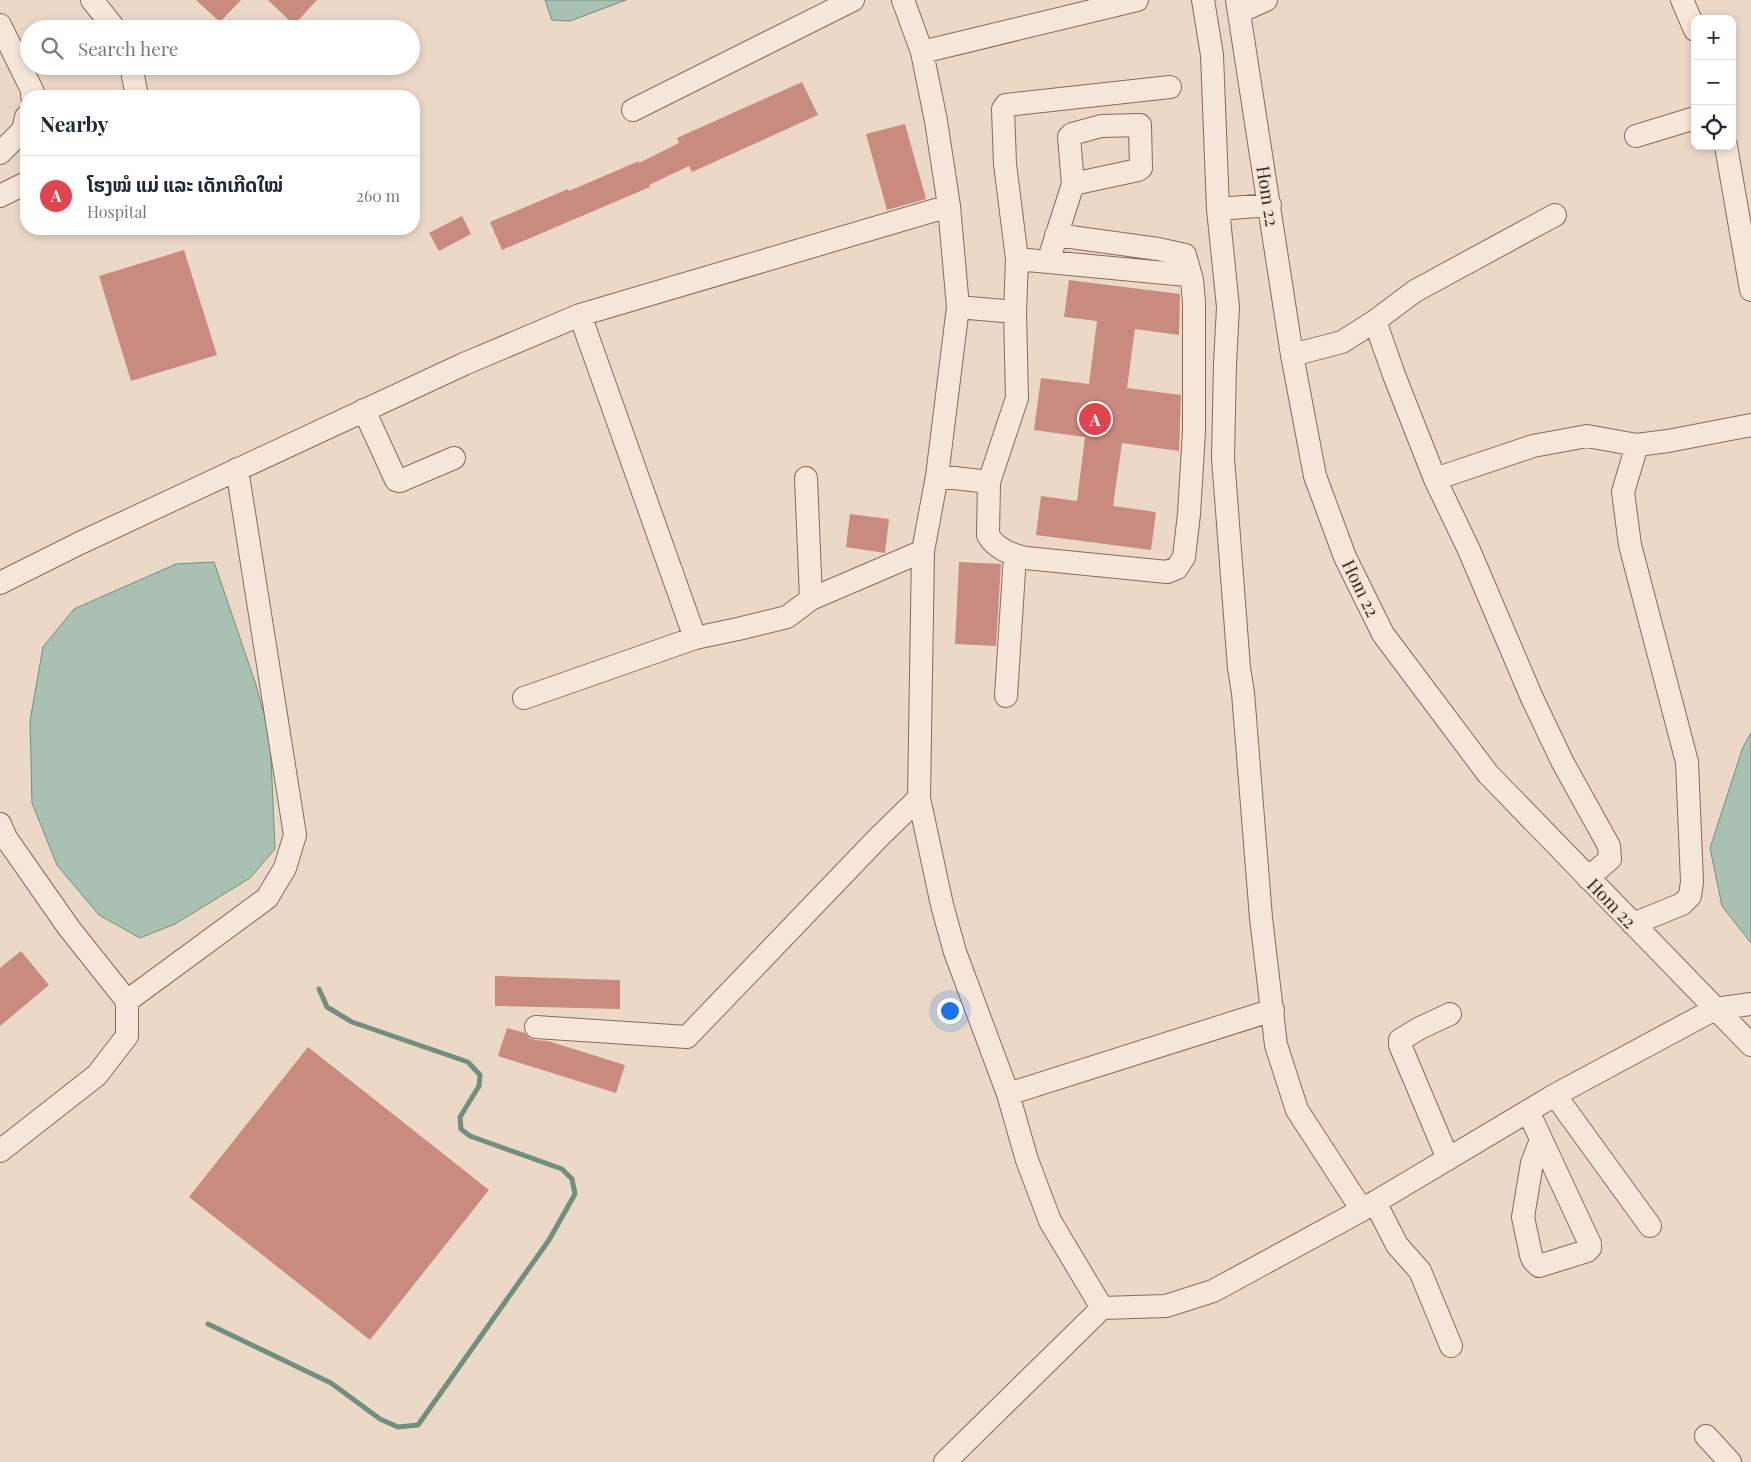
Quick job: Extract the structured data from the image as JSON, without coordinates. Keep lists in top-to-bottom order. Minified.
{"streets":{"street":["Hom 22"]},"page":{"map_buttons":["+","−"],"search":"Search here","heading":"Nearby","list":[{"mark":"A","name":"ໂຮງໝໍ ແມ່ ແລະ ເດັກເກີດໃໝ່","note":"Hospital","value":"260 m"}],"pins":"A"}}
